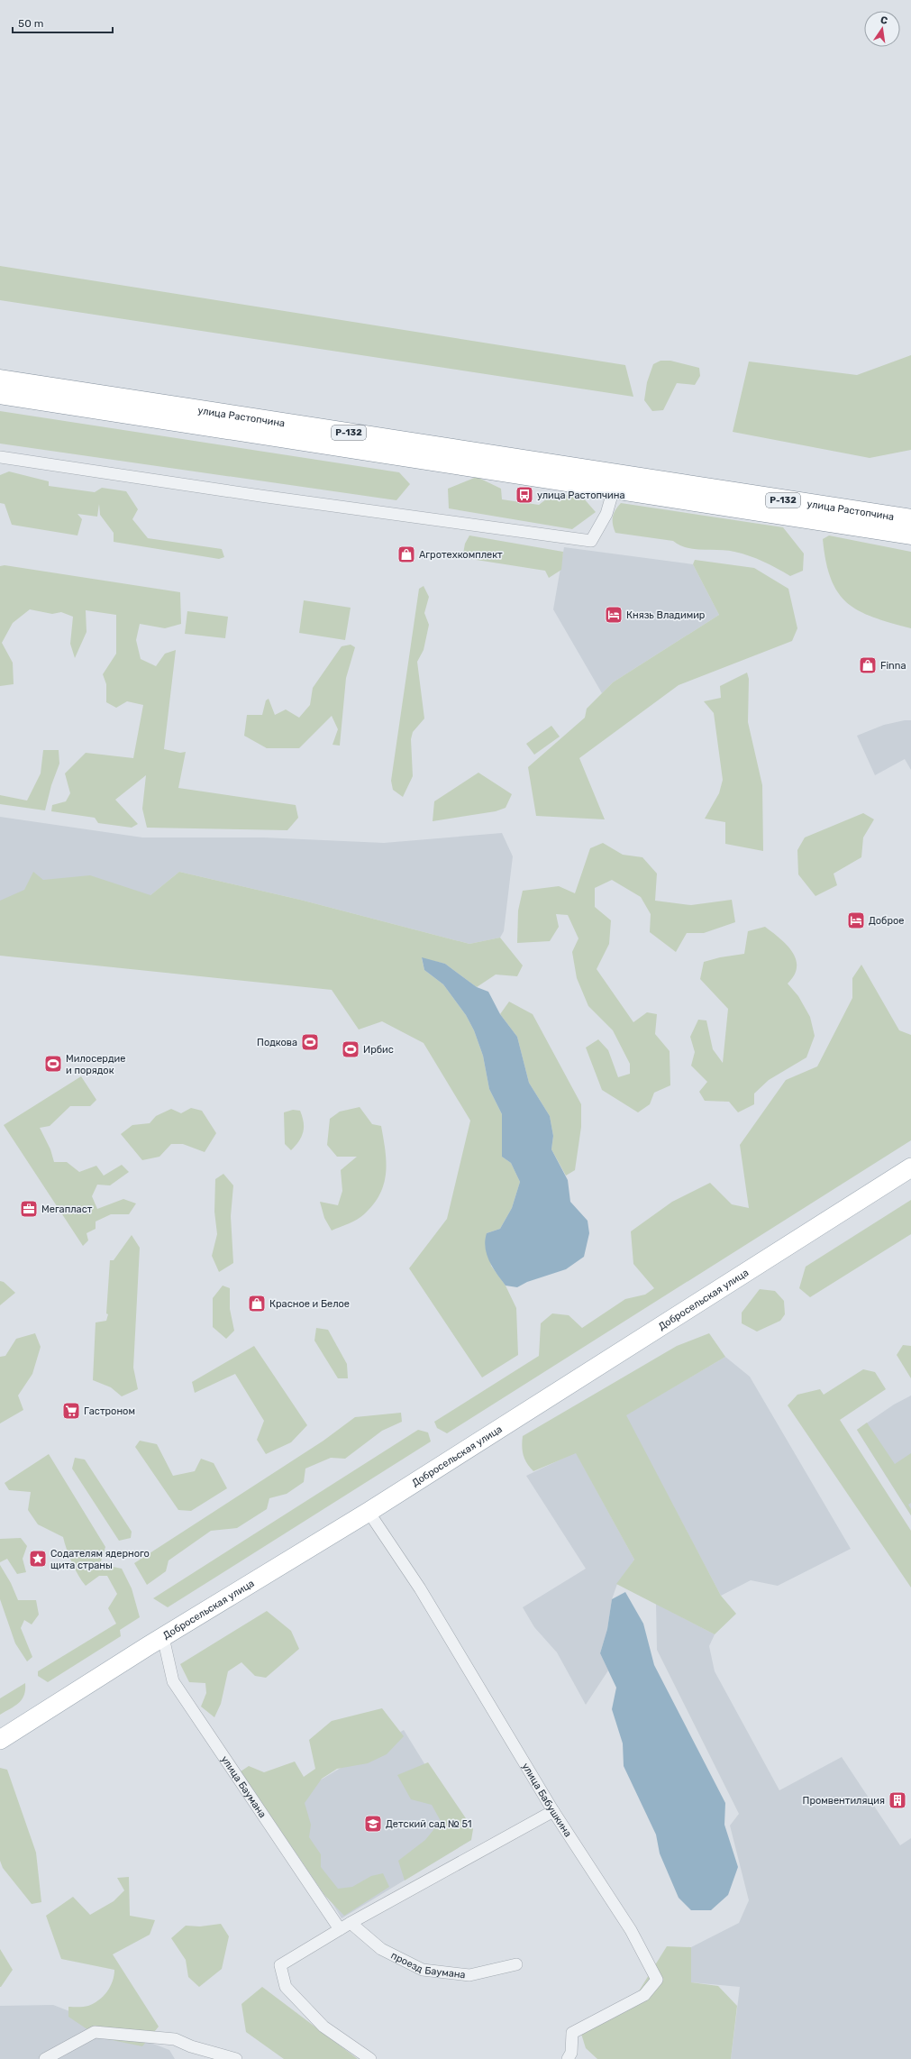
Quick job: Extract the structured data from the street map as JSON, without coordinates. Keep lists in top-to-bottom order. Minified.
{"streets":{"highway":["улица Растопчина","Р-132"],"main road":["Добросельская улица"],"street":["улица Баумана","улица Бабушкина","проезд Баумана"]},"crossings":[["Добросельская улица","улица Баумана"],["Добросельская улица","улица Бабушкина"]],"places":{"bus stop":["улица Растопчина"],"shop":["Агротехкомплект","Finna","Красное и Белое"],"hotel":["Князь Владимир","Доброе"],"sports":["Подкова","Ирбис","Милосердие и порядок"],"office":["Мегапласт"],"supermarket":["Гастроном"],"place":["Содателям ядерного щита страны"],"building":["Промвентиляция"],"school or university":["Детский сад № 51"]},"scale_bar":"50 m","north":"top"}
